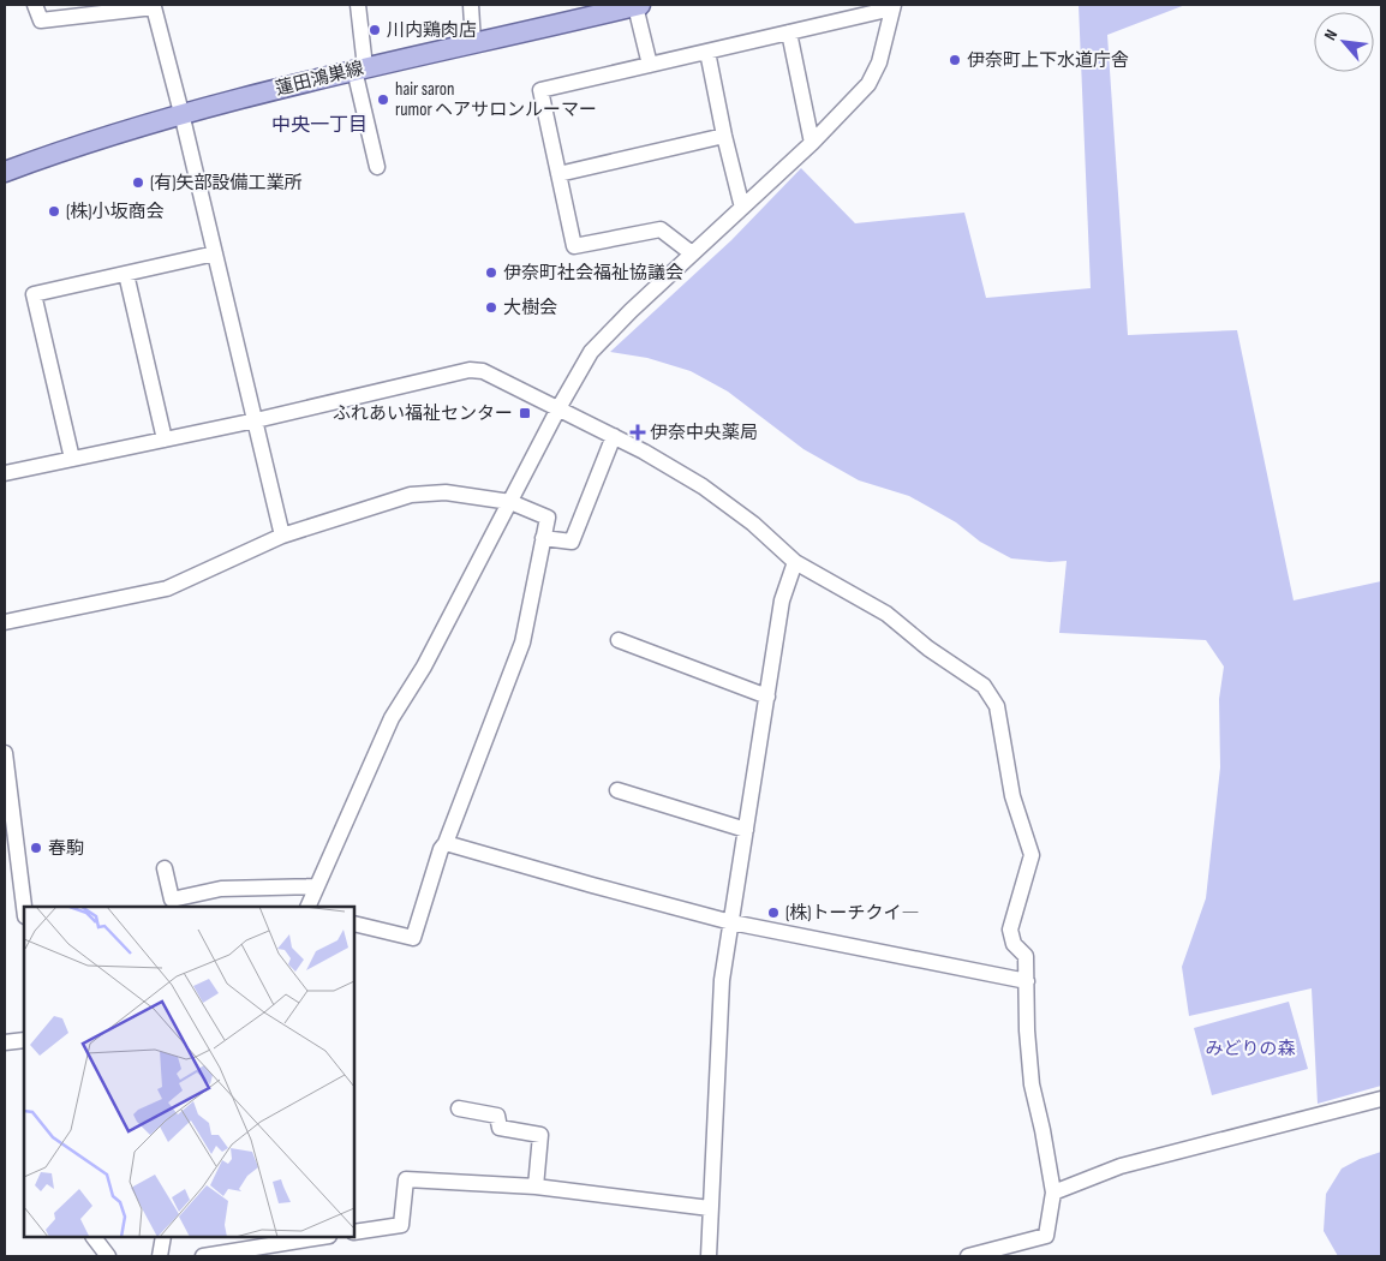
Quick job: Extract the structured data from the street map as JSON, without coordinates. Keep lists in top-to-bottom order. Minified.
{"streets":{"main road":["蓮田鴻巣線"]},"districts":["中央一丁目"],"parks":["みどりの森"],"places":{"other":["川内鶏肉店","伊奈町上下水道庁舎","hair saron rumor ヘアサロンルーマー","(有)矢部設備工業所","(株)小坂商会","伊奈町社会福祉協議会","大樹会","春駒","(株)トーチクイ―"],"transit":["ふれあい福祉センター"],"health":["伊奈中央薬局"]},"north":"top left"}
